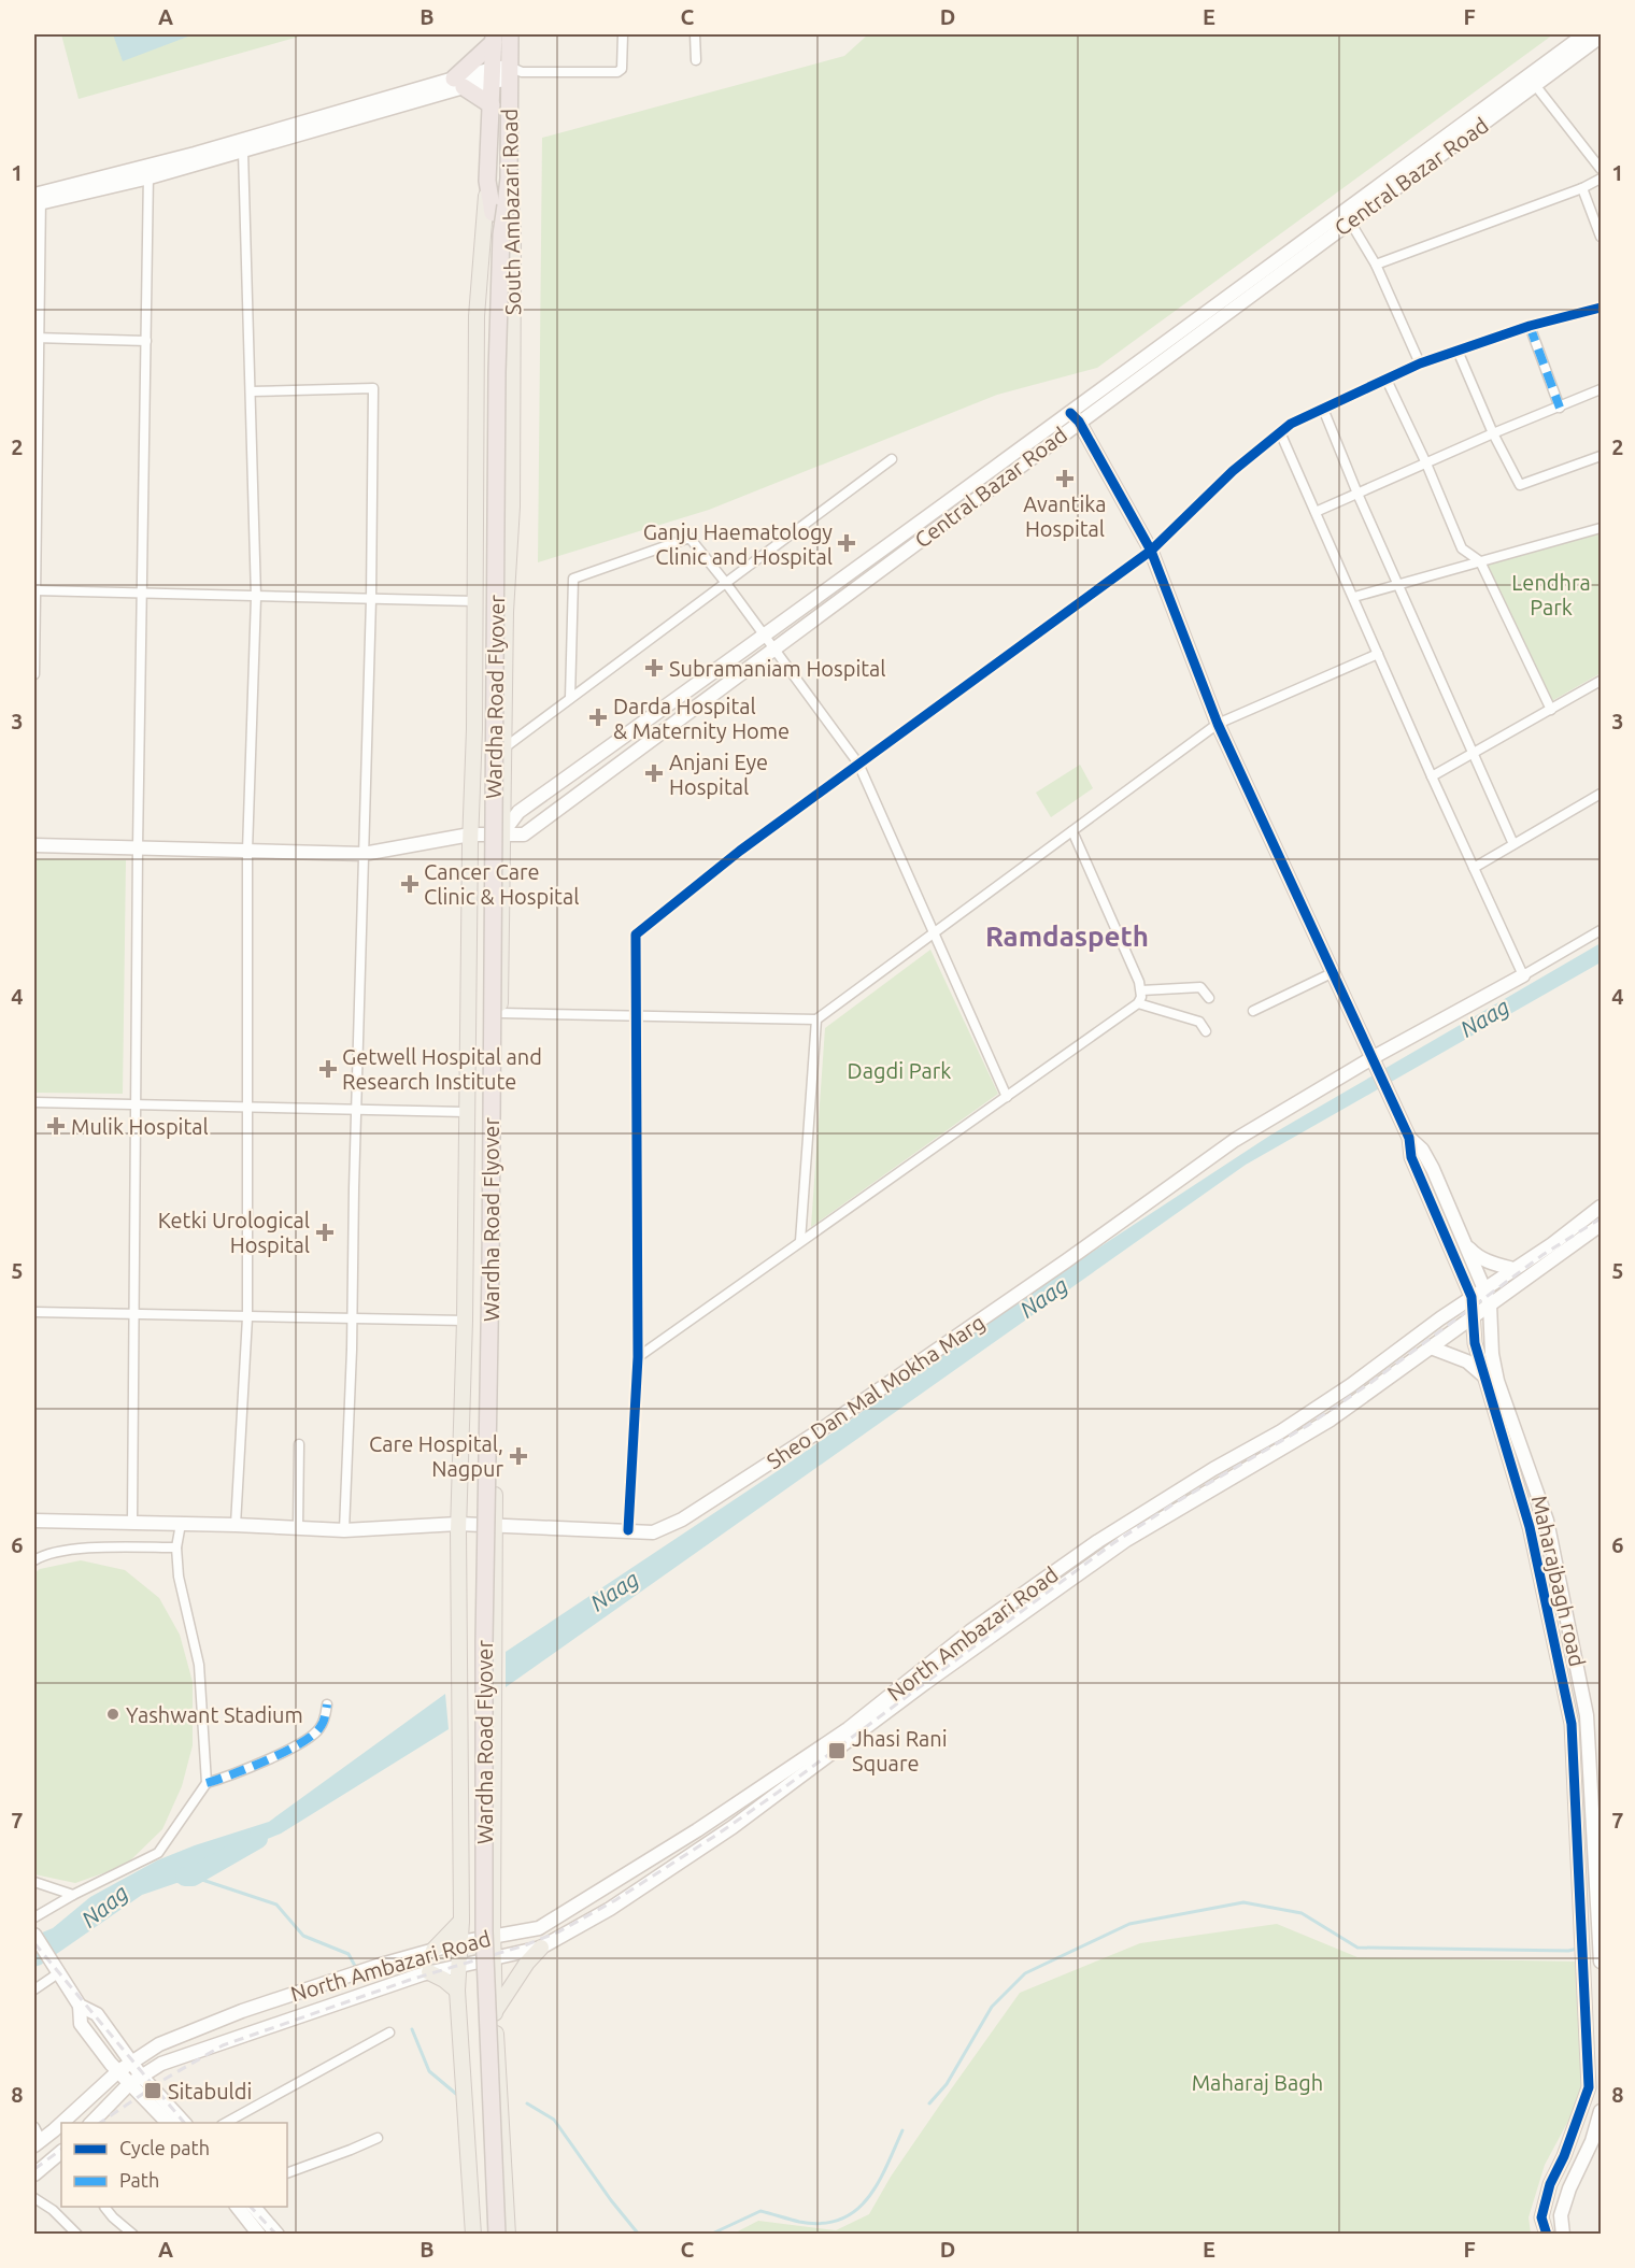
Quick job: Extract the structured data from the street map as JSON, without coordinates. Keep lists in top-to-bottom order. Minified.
{"streets":{"highway":["South Ambazari Road","Wardha Road Flyover"],"main road":["Central Bazar Road","Sheo Dan Mal Mokha Marg","Maharajbagh road","North Ambazari Road"]},"crossings":[["Central Bazar Road","South Ambazari Road"],["South Ambazari Road","Sheo Dan Mal Mokha Marg"],["South Ambazari Road","North Ambazari Road"],["Maharajbagh road","North Ambazari Road"]],"districts":["Ramdaspeth"],"water":["Naag"],"parks":["Lendhra Park","Dagdi Park","Maharaj Bagh"],"places":{"health":["Avantika Hospital","Ganju Haematology Clinic and Hospital","Subramaniam Hospital","Darda Hospital & Maternity Home","Anjani Eye Hospital","Cancer Care Clinic & Hospital","Getwell Hospital and Research Institute","Mulik Hospital","Ketki Urological Hospital","Care Hospital, Nagpur"],"other":["Yashwant Stadium"],"transit":["Jhasi Rani Square","Sitabuldi"]},"legend":["Cycle path","Path"],"grid":{"columns":["A","B","C","D","E","F"],"rows":["1","2","3","4","5","6","7","8"]}}
